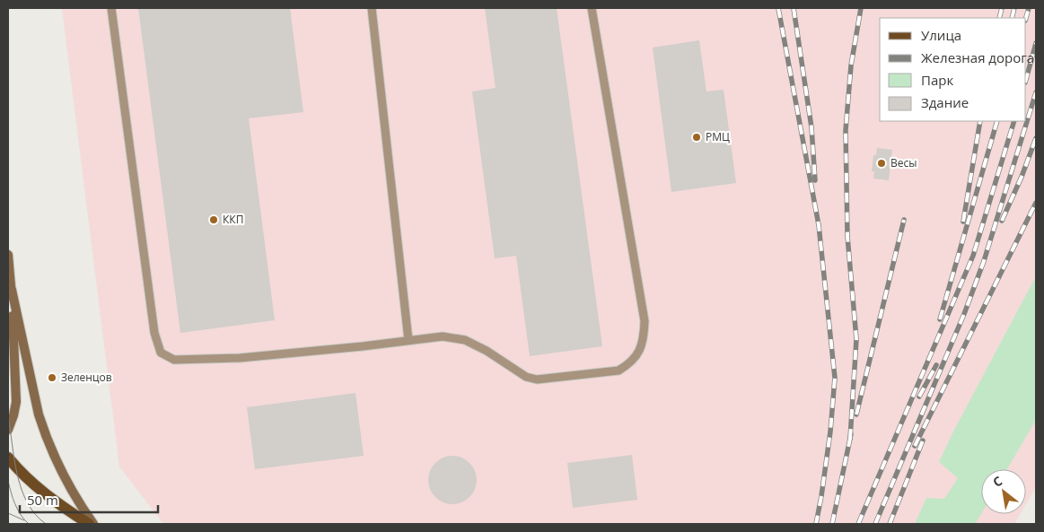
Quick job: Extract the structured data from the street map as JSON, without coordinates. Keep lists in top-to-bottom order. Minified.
{"places":["РМЦ","Весы","ККП","Зеленцов"],"legend":["Улица","Железная дорога","Парк","Здание"],"scale_bar":"50 m","north":"top left"}
